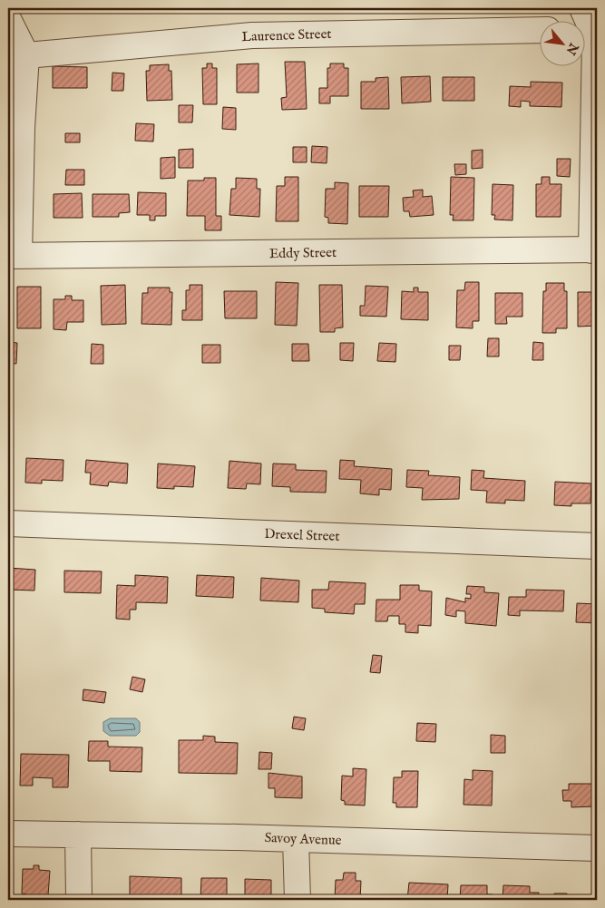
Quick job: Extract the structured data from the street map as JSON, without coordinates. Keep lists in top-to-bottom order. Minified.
{"streets":{"street":["Laurence Street","Eddy Street","Drexel Street","Savoy Avenue"]},"north":"bottom right"}
